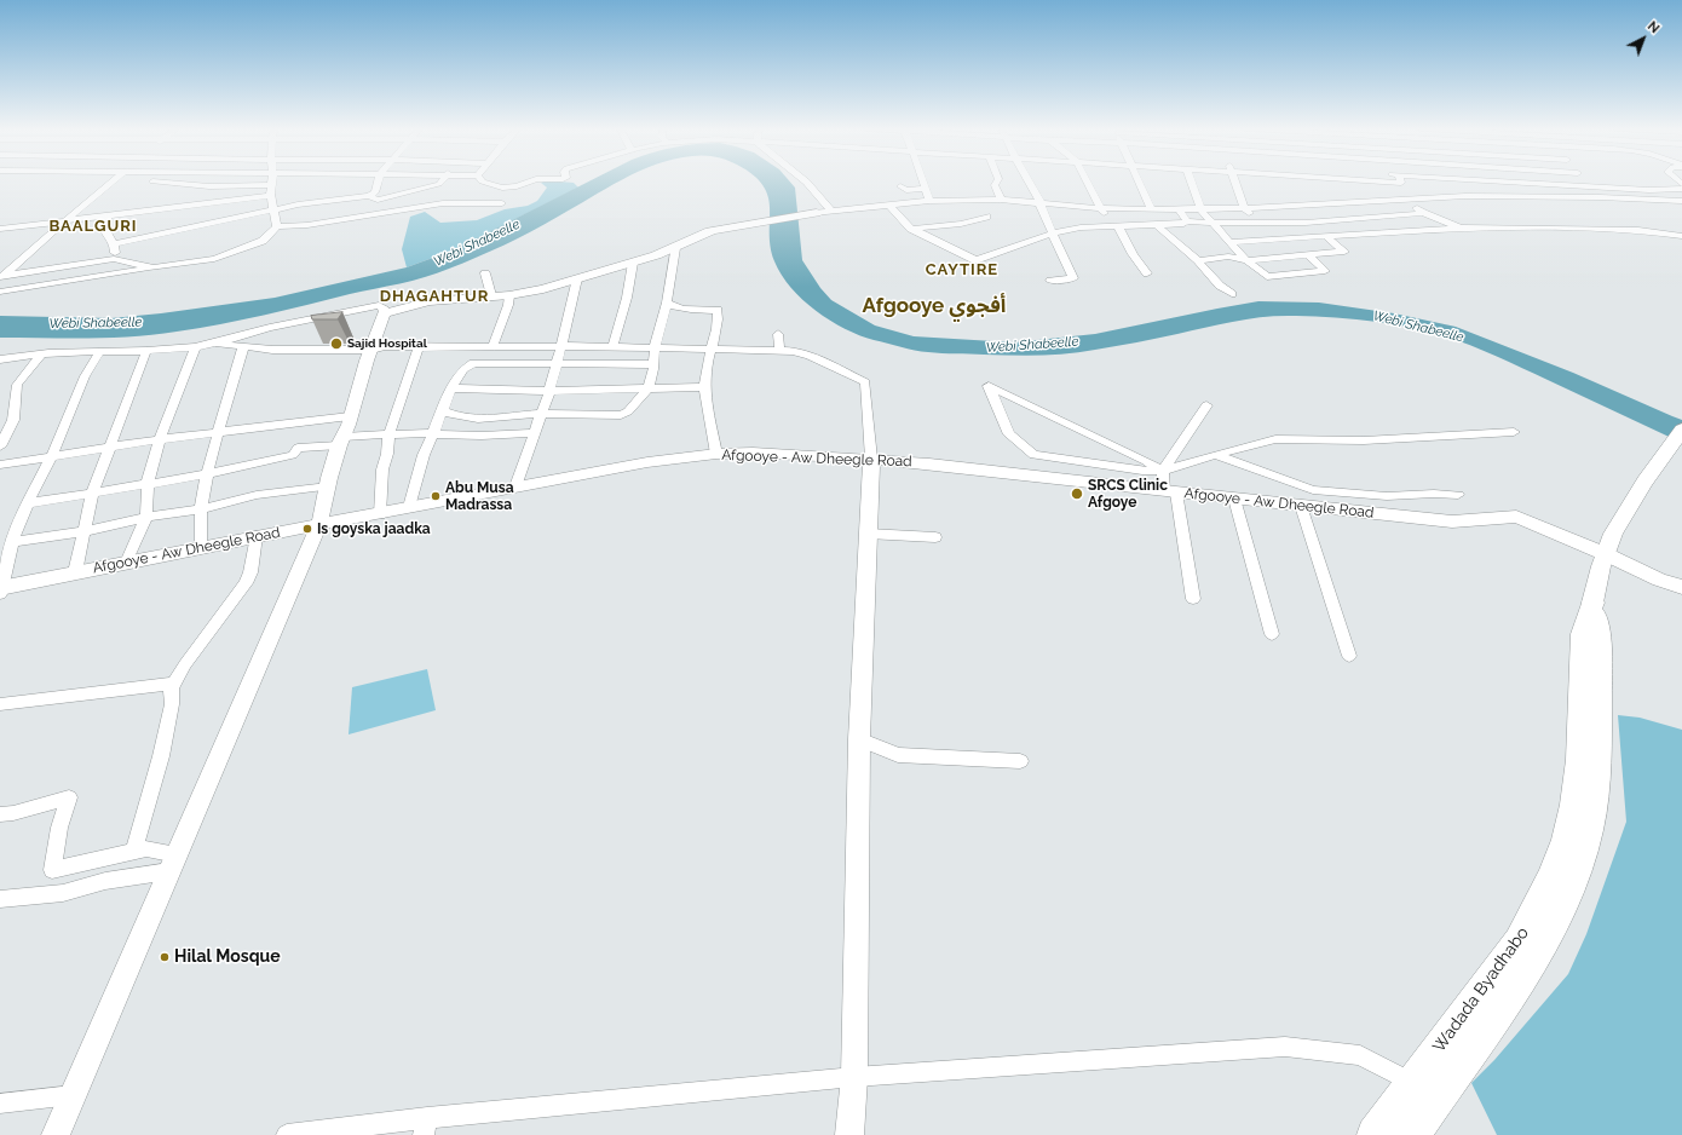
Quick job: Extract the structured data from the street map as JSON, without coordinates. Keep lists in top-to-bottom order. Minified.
{"streets":{"highway":["Wadada Byadhabo"],"main road":["Afgooye - Aw Dheegle Road"]},"crossings":[["Afgooye - Aw Dheegle Road","Wadada Byadhabo"]],"districts":["BAALGURI","CAYTIRE","DHAGAHTUR","Afgooye أفجوي"],"water":["Webi Shabeelle"],"places":["Sajid Hospital","SRCS Clinic Afgoye","Abu Musa Madrassa","Is goyska jaadka","Hilal Mosque"],"north":"top right"}
